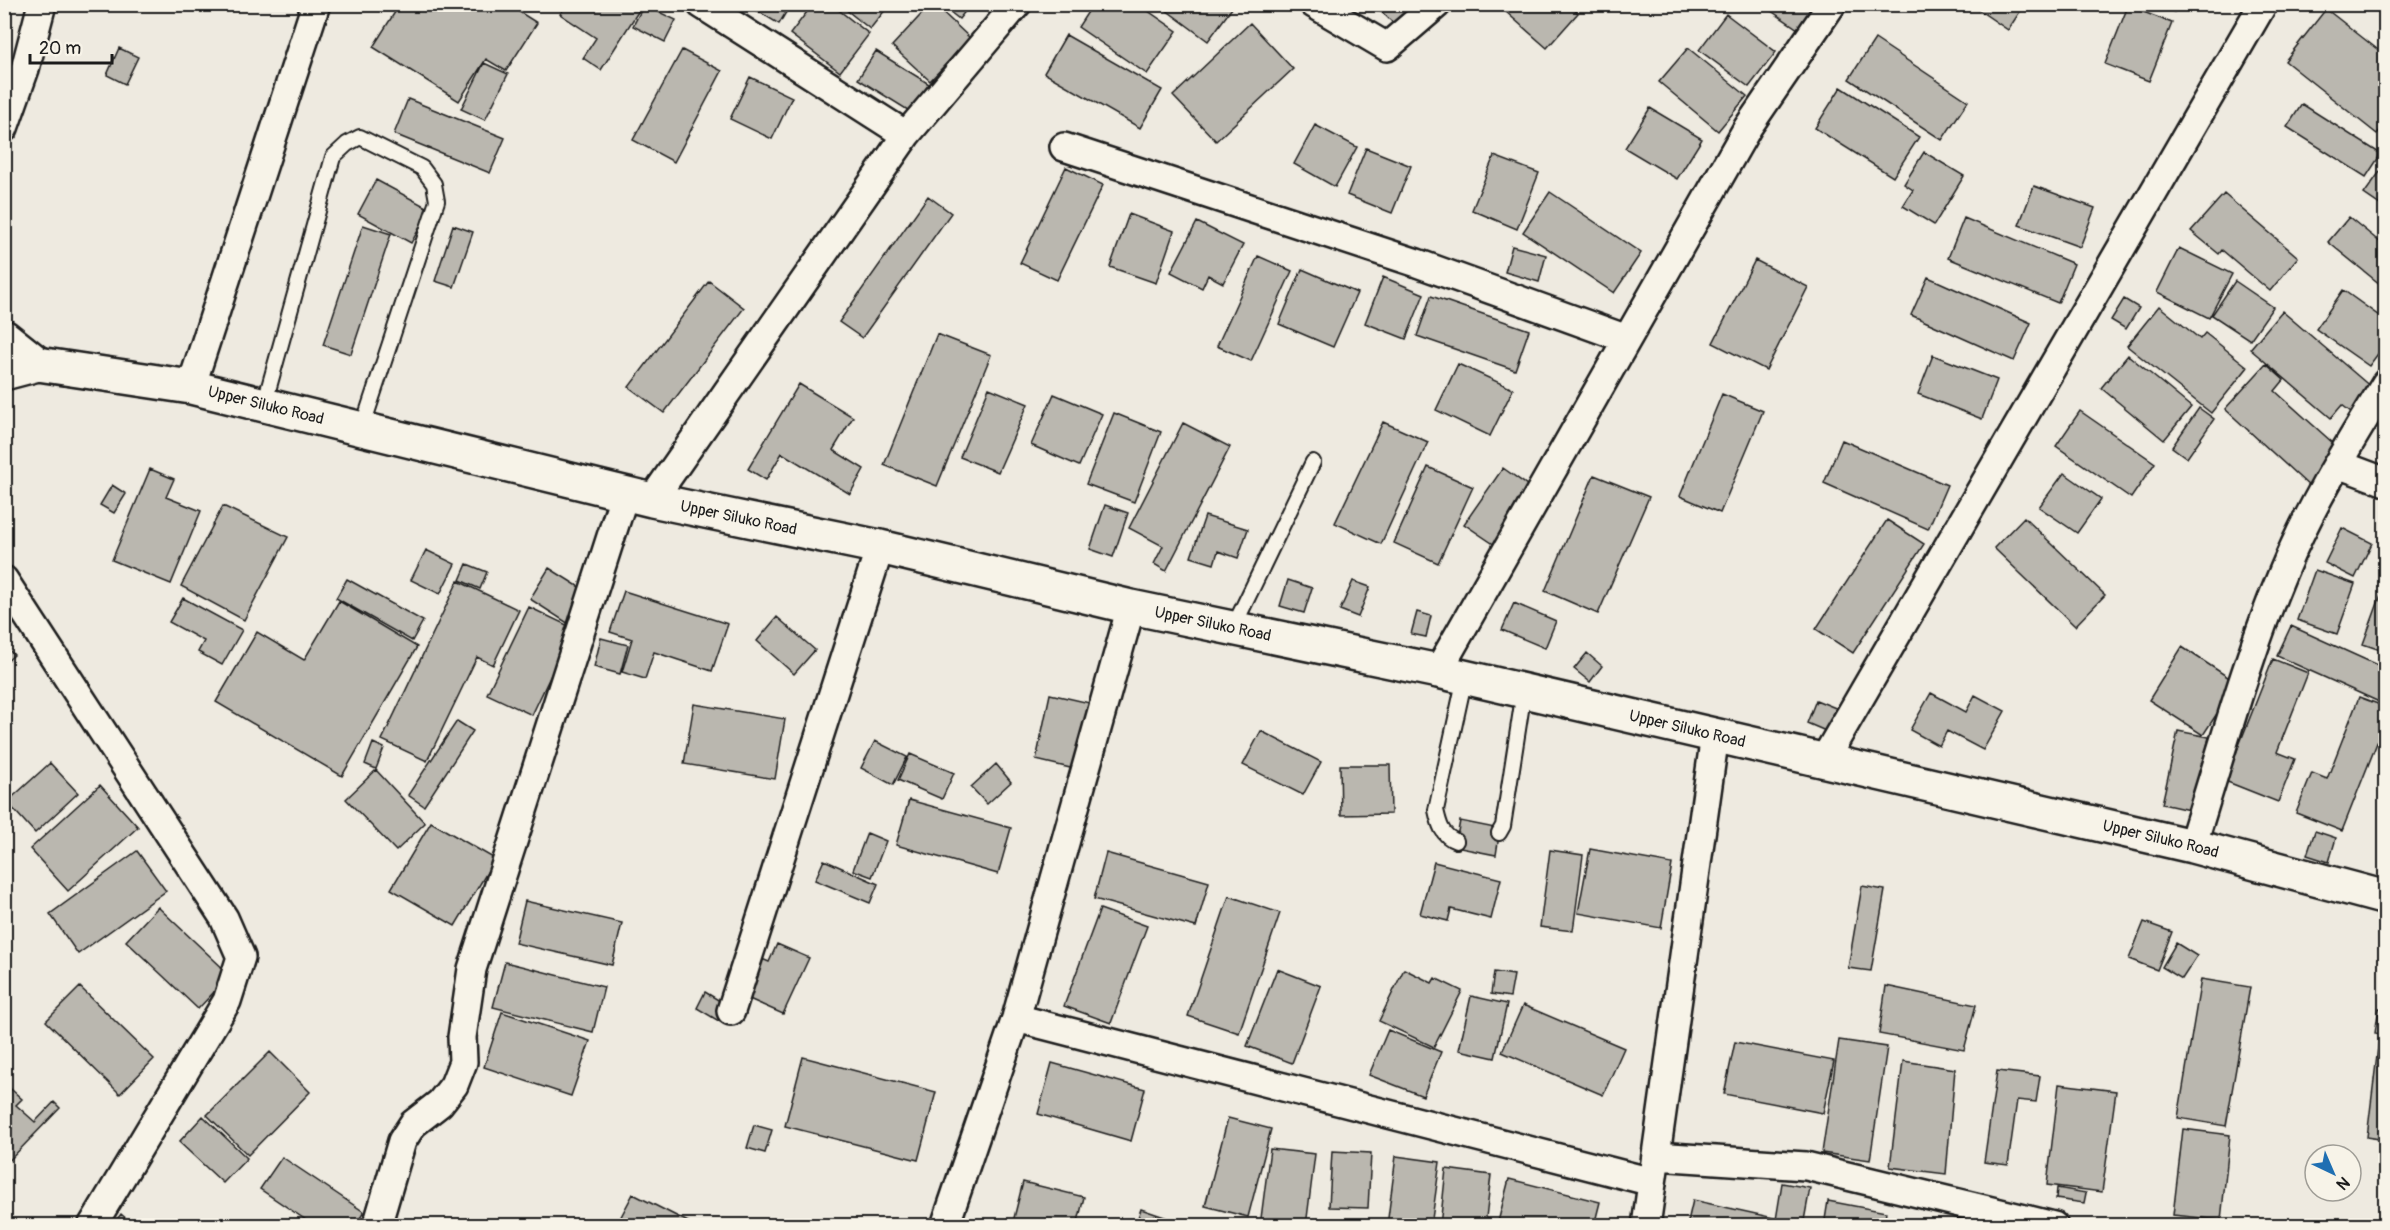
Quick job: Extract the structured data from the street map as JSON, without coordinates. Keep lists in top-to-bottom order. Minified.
{"streets":{"main road":["Upper Siluko Road"]},"scale_bar":"20 m","north":"bottom right"}
